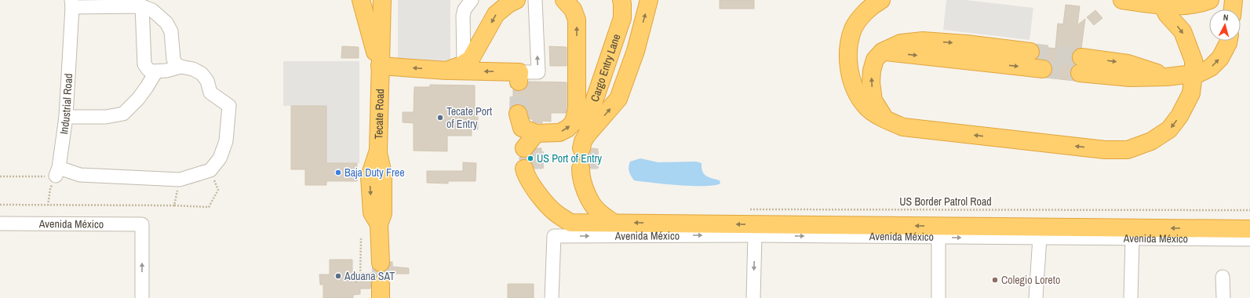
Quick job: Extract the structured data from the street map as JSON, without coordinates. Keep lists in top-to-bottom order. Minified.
{"streets":{"highway":["Cargo Entry Lane","Tecate Road"],"street":["Industrial Road","Avenida México"],"path":["US Border Patrol Road"]},"one_way":["Tecate Road"],"places":["Tecate Port of Entry","US Port of Entry","Baja Duty Free","Aduana SAT","Colegio Loreto"],"north":"top"}
